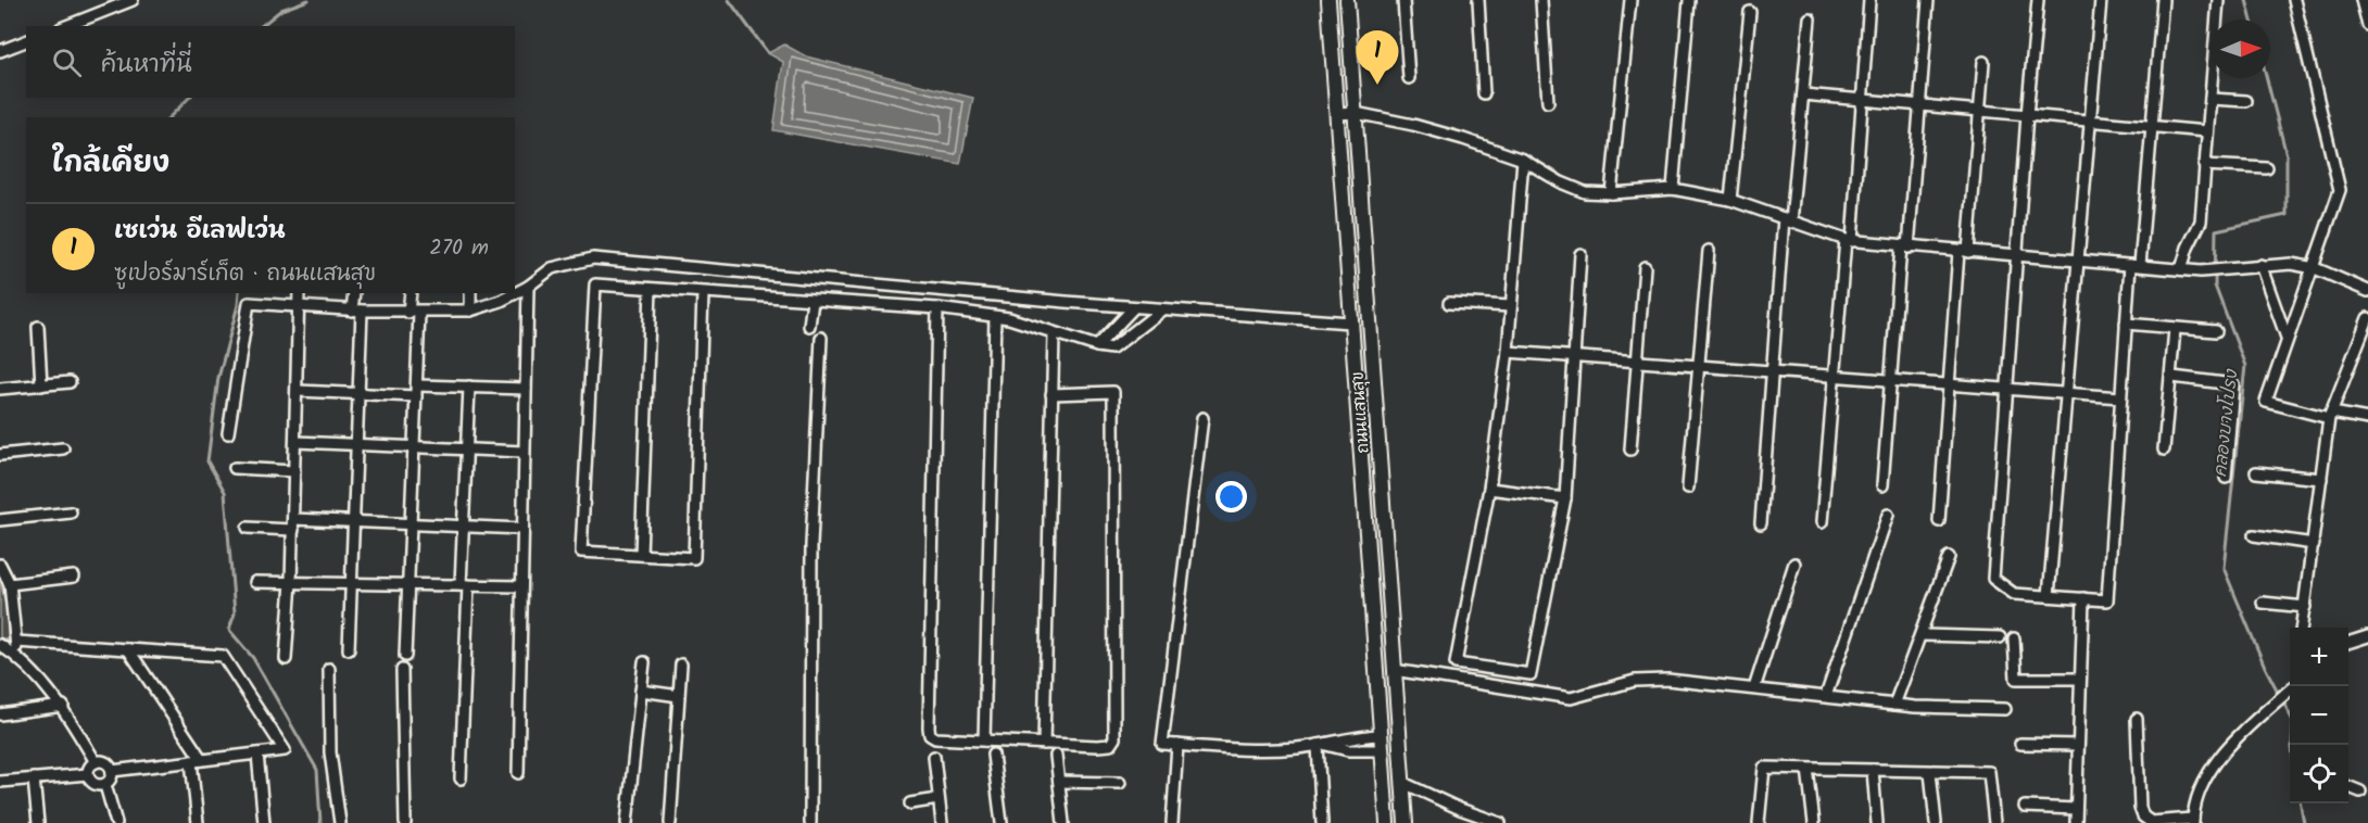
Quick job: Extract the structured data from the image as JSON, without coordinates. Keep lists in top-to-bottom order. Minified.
{"streets":{"main road":["ถนนแสนสุข"]},"water":["คลองบางโปรง"],"north":"right","page":{"search":"ค้นหาที่นี่","pins":"1","heading":"ใกล้เคียง","list":[{"mark":"1","name":"เซเว่น อีเลฟเว่น","note":"ซูเปอร์มาร์เก็ต · ถนนแสนสุข","value":"270 m"}],"map_buttons":["+","−"]}}
